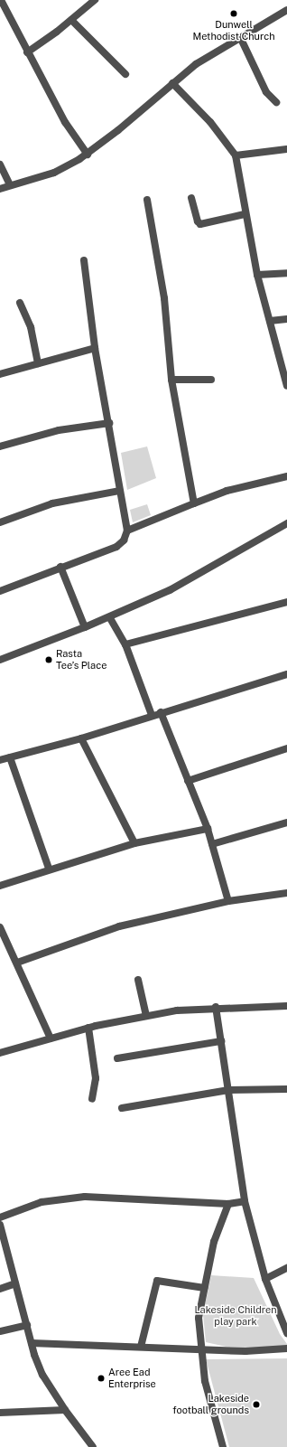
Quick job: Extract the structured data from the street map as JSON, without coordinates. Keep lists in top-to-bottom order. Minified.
{"parks":["Lakeside Children play park"],"places":["Dunwell Methodist Church","Rasta Tee’s Place","Aree Ead Enterprise","Lakeside football grounds"]}
